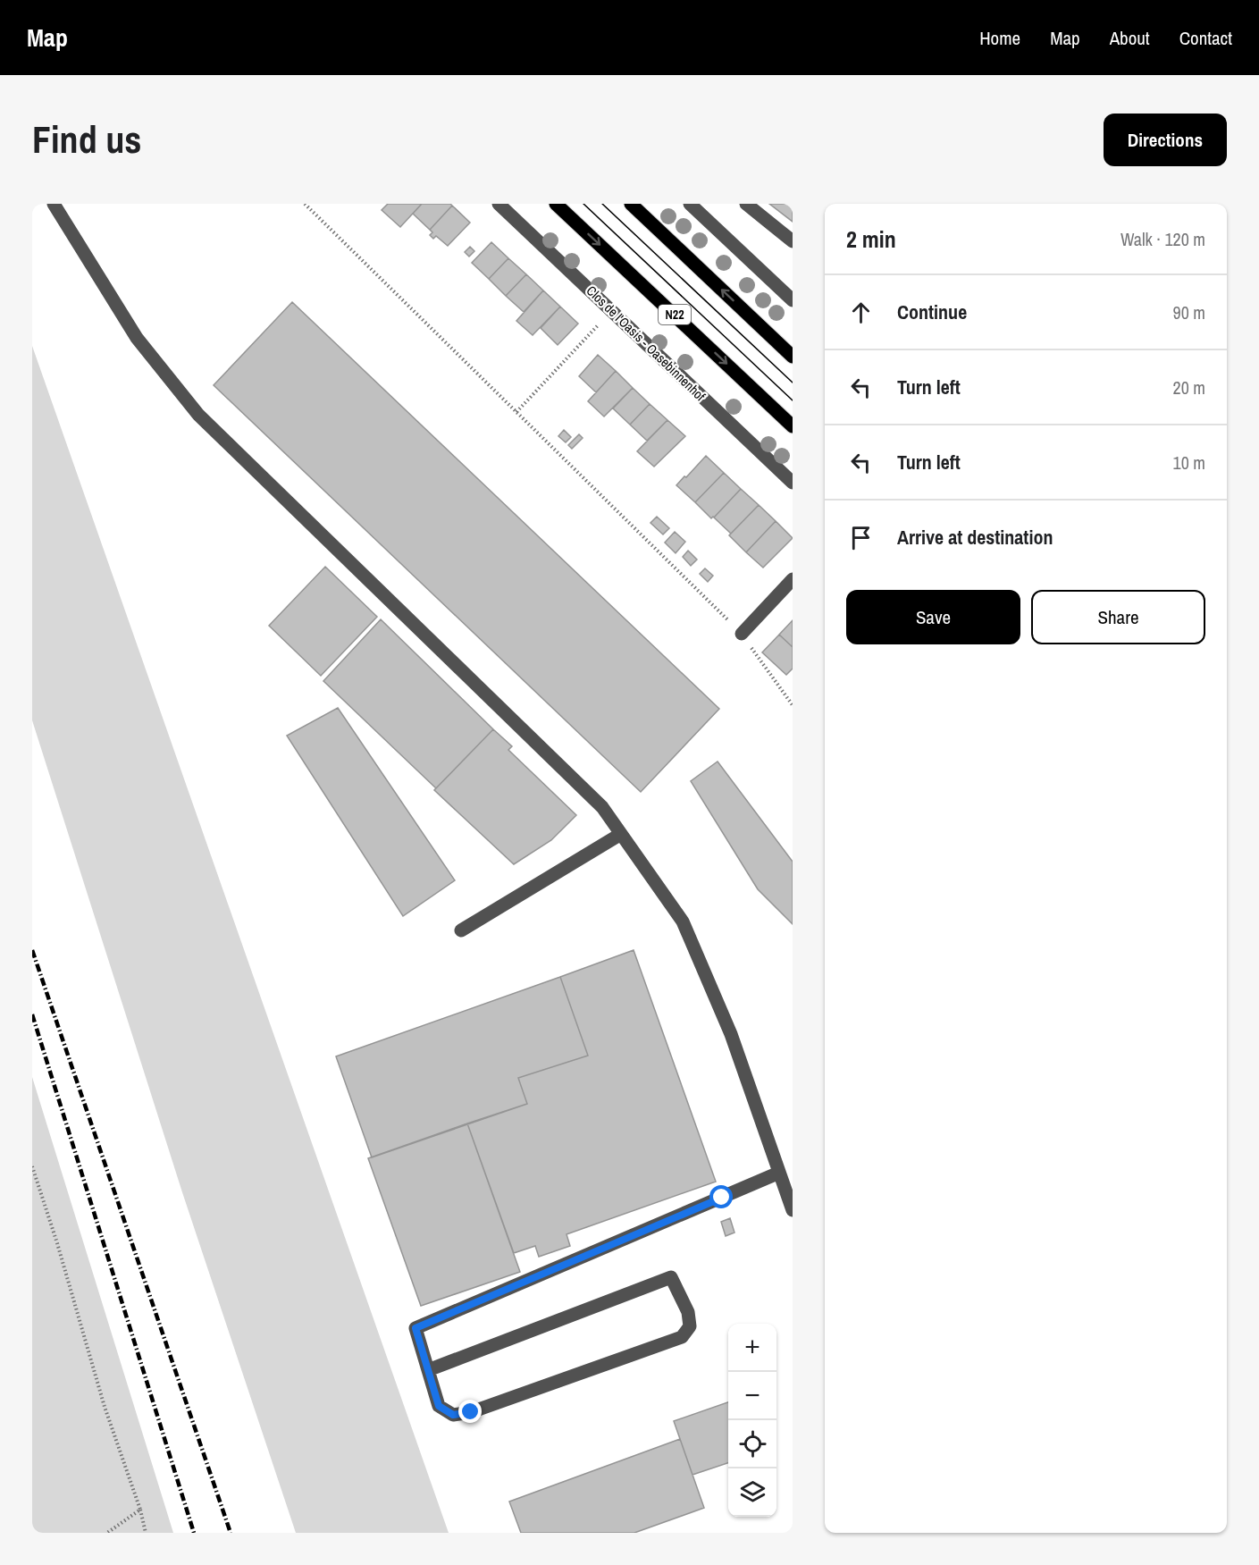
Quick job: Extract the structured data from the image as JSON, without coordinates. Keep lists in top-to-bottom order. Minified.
{"streets":{"main road":["N22"],"street":["Clos de l'Oasis - Oasebinnenhof"]},"page":{"header":"Map","nav":["Home","Map","About","Contact"],"buttons":["Directions",["Save","Share"]],"title":"Find us","heading":["2 min","Walk · 120 m"],"list":[["Continue","90 m"],["Turn left","20 m"],["Turn left","10 m"],"Arrive at destination"],"map_buttons":["+","−"]}}
